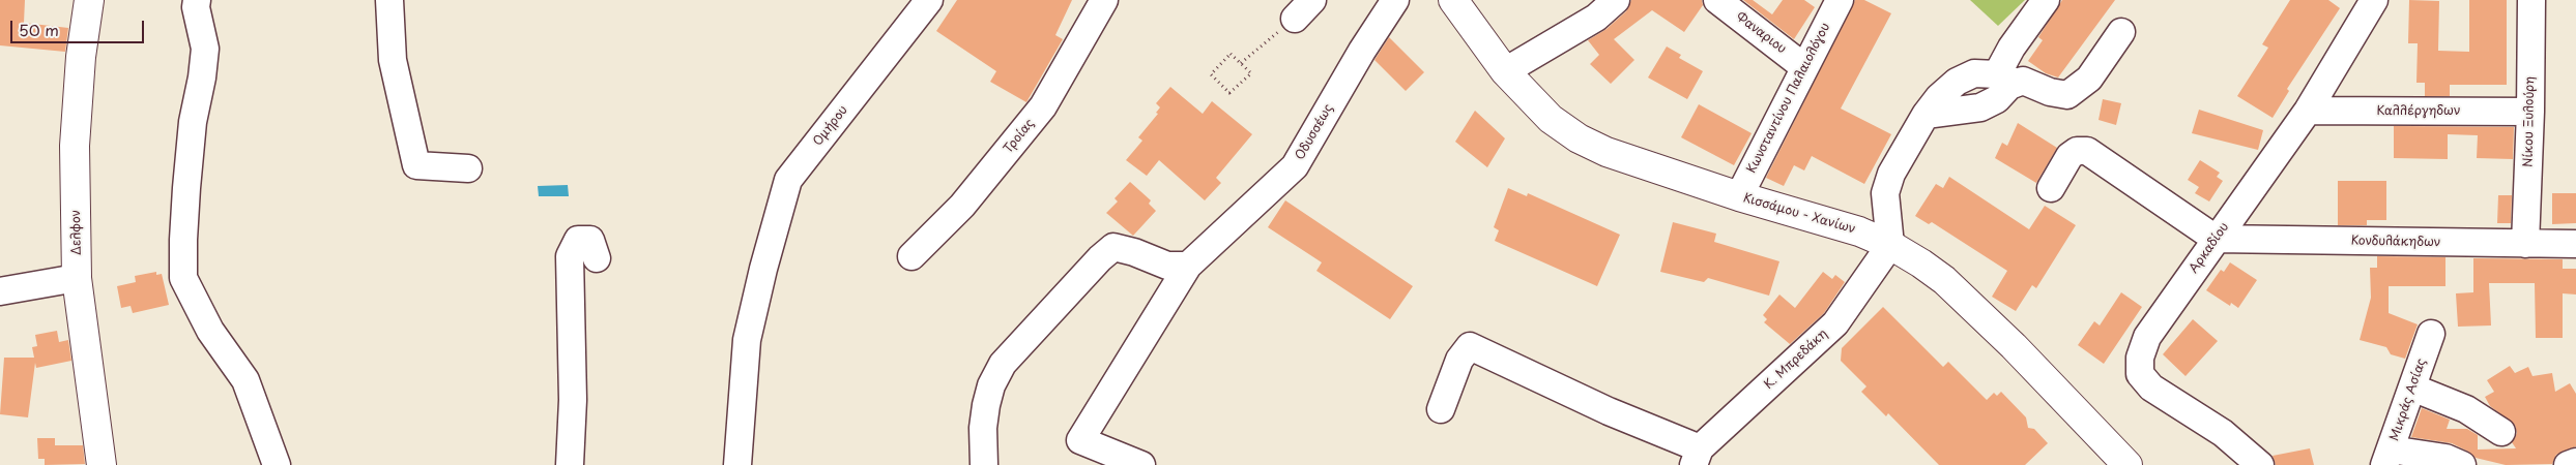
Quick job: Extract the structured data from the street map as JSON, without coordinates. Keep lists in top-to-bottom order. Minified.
{"streets":{"main road":["Κισσάμου - Χανίων","Δελφον"],"street":["Φαναριου","Κωνσταντίνου Παλαιολόγου","Καλλέργηδων","Νίκου Ξυλούρη","Ομήρου","Οδυσσέως","Τροίας","Κονδυλάκηδων","Αρκαδίου","Κ. Μπρεδάκη","Μικράς Ασίας"]},"crossings":[["Φαναριου","Κωνσταντίνου Παλαιολόγου"],["Κωνσταντίνου Παλαιολόγου","Κισσάμου - Χανίων"],["Καλλέργηδων","Νίκου Ξυλούρη"],["Καλλέργηδων","Αρκαδίου"],["Νίκου Ξυλούρη","Κονδυλάκηδων"],["Κισσάμου - Χανίων","Κ. Μπρεδάκη"],["Κονδυλάκηδων","Αρκαδίου"]],"scale_bar":"50 m"}
